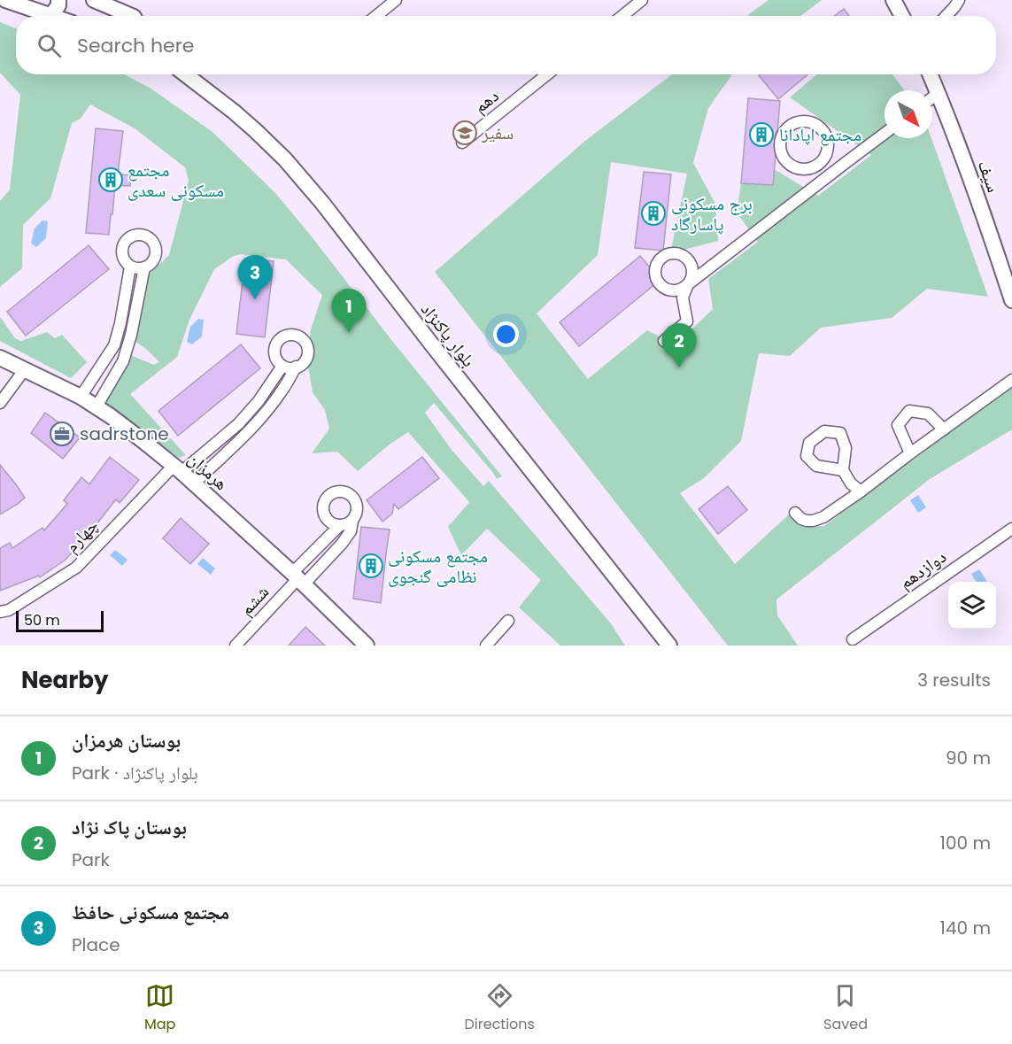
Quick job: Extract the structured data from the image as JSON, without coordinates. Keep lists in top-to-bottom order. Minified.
{"streets":{"main road":["سیف","بلوار پاکنژاد","هرمزان"],"street":["دهم","چهارم","دوازدهم","ششم"]},"crossings":[["هرمزان","چهارم"],["هرمزان","ششم"]],"places":{"school or university":["سفیر"],"building":["مجتمع اپادانا","مجتمع مسکونی سعدی","برج مسکونی پاسارگاد","مجتمع مسکونی نظامی گنجوی"],"office":["sadrstone"]},"scale_bar":"50 m","north":"bottom right","page":{"search":"Search here","pins":["3","1","2"],"scale":"50 m","heading":["Nearby","3 results"],"list":[{"mark":"1","name":"بوستان هرمزان","note":"Park · بلوار پاکنژاد","value":"90 m"},{"mark":"2","name":"بوستان پاک نژاد","note":"Park","value":"100 m"},{"mark":"3","name":"مجتمع مسکونی حافظ","note":"Place","value":"140 m"}],"nav":["Map","Directions","Saved"]}}
